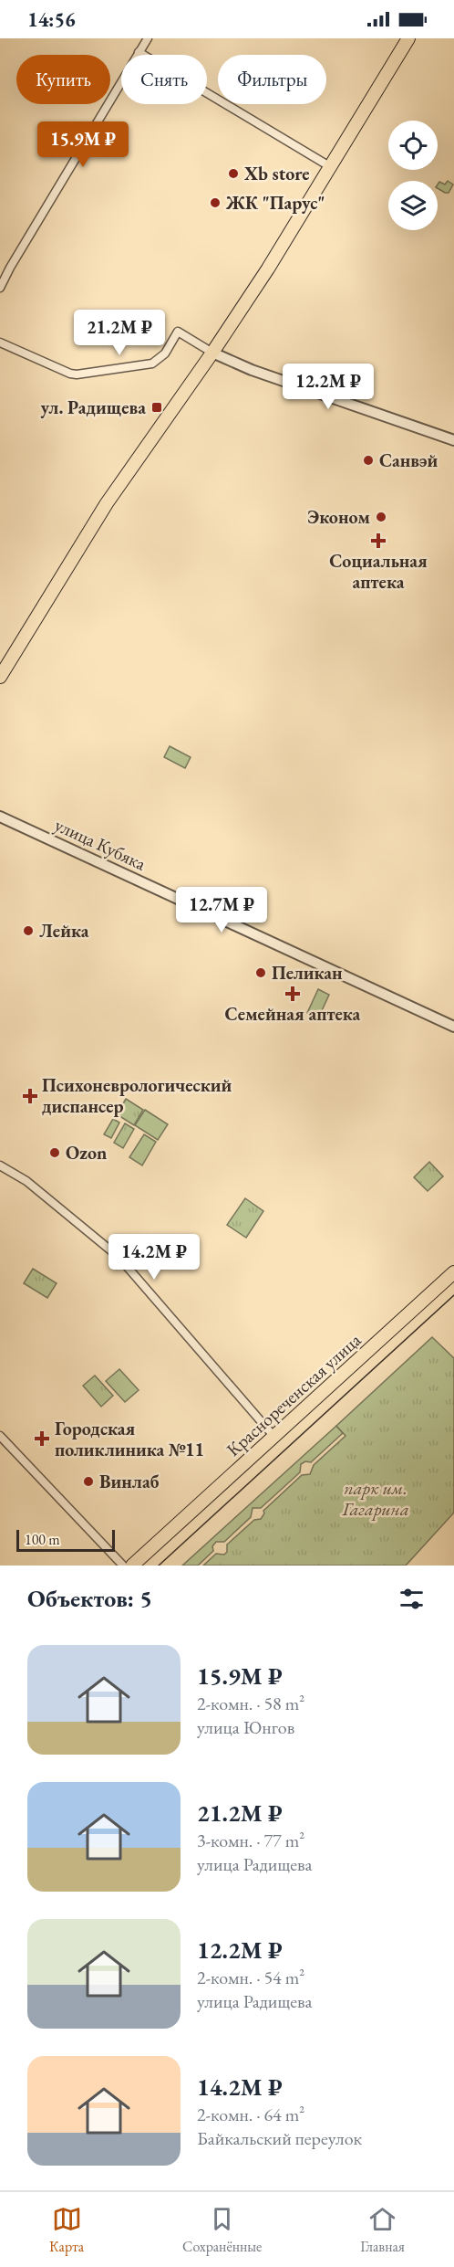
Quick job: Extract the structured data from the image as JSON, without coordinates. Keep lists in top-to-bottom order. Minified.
{"streets":{"main road":["Краснореченская улица"],"street":["улица Кубяка"]},"parks":["парк им. Гагарина"],"places":{"other":["Xb store","ЖК \"Парус\"","Санвэй","Эконом","Лейка","Пеликан","Ozon","Винлаб"],"transit":["ул. Радищева"],"health":["Социальная аптека","Семейная аптека","Психоневрологический диспансер","Городская поликлиника №11"]},"scale_bar":"100 m","page":{"status":"14:56","chip":["Купить","Снять","Фильтры"],"price":["15.9M ₽","21.2M ₽","12.2M ₽","12.7M ₽","14.2M ₽"],"scale":"100 m","heading":"Объектов: 5","list":[{"name":"15.9M ₽","note":"2-комн. · 58 m² · улица Юнгов"},{"name":"21.2M ₽","note":"3-комн. · 77 m² · улица Радищева"},{"name":"12.2M ₽","note":"2-комн. · 54 m² · улица Радищева"},{"name":"14.2M ₽","note":"2-комн. · 64 m² · Байкальский переулок"}],"tabs":["Карта","Сохранённые","Главная"]}}
